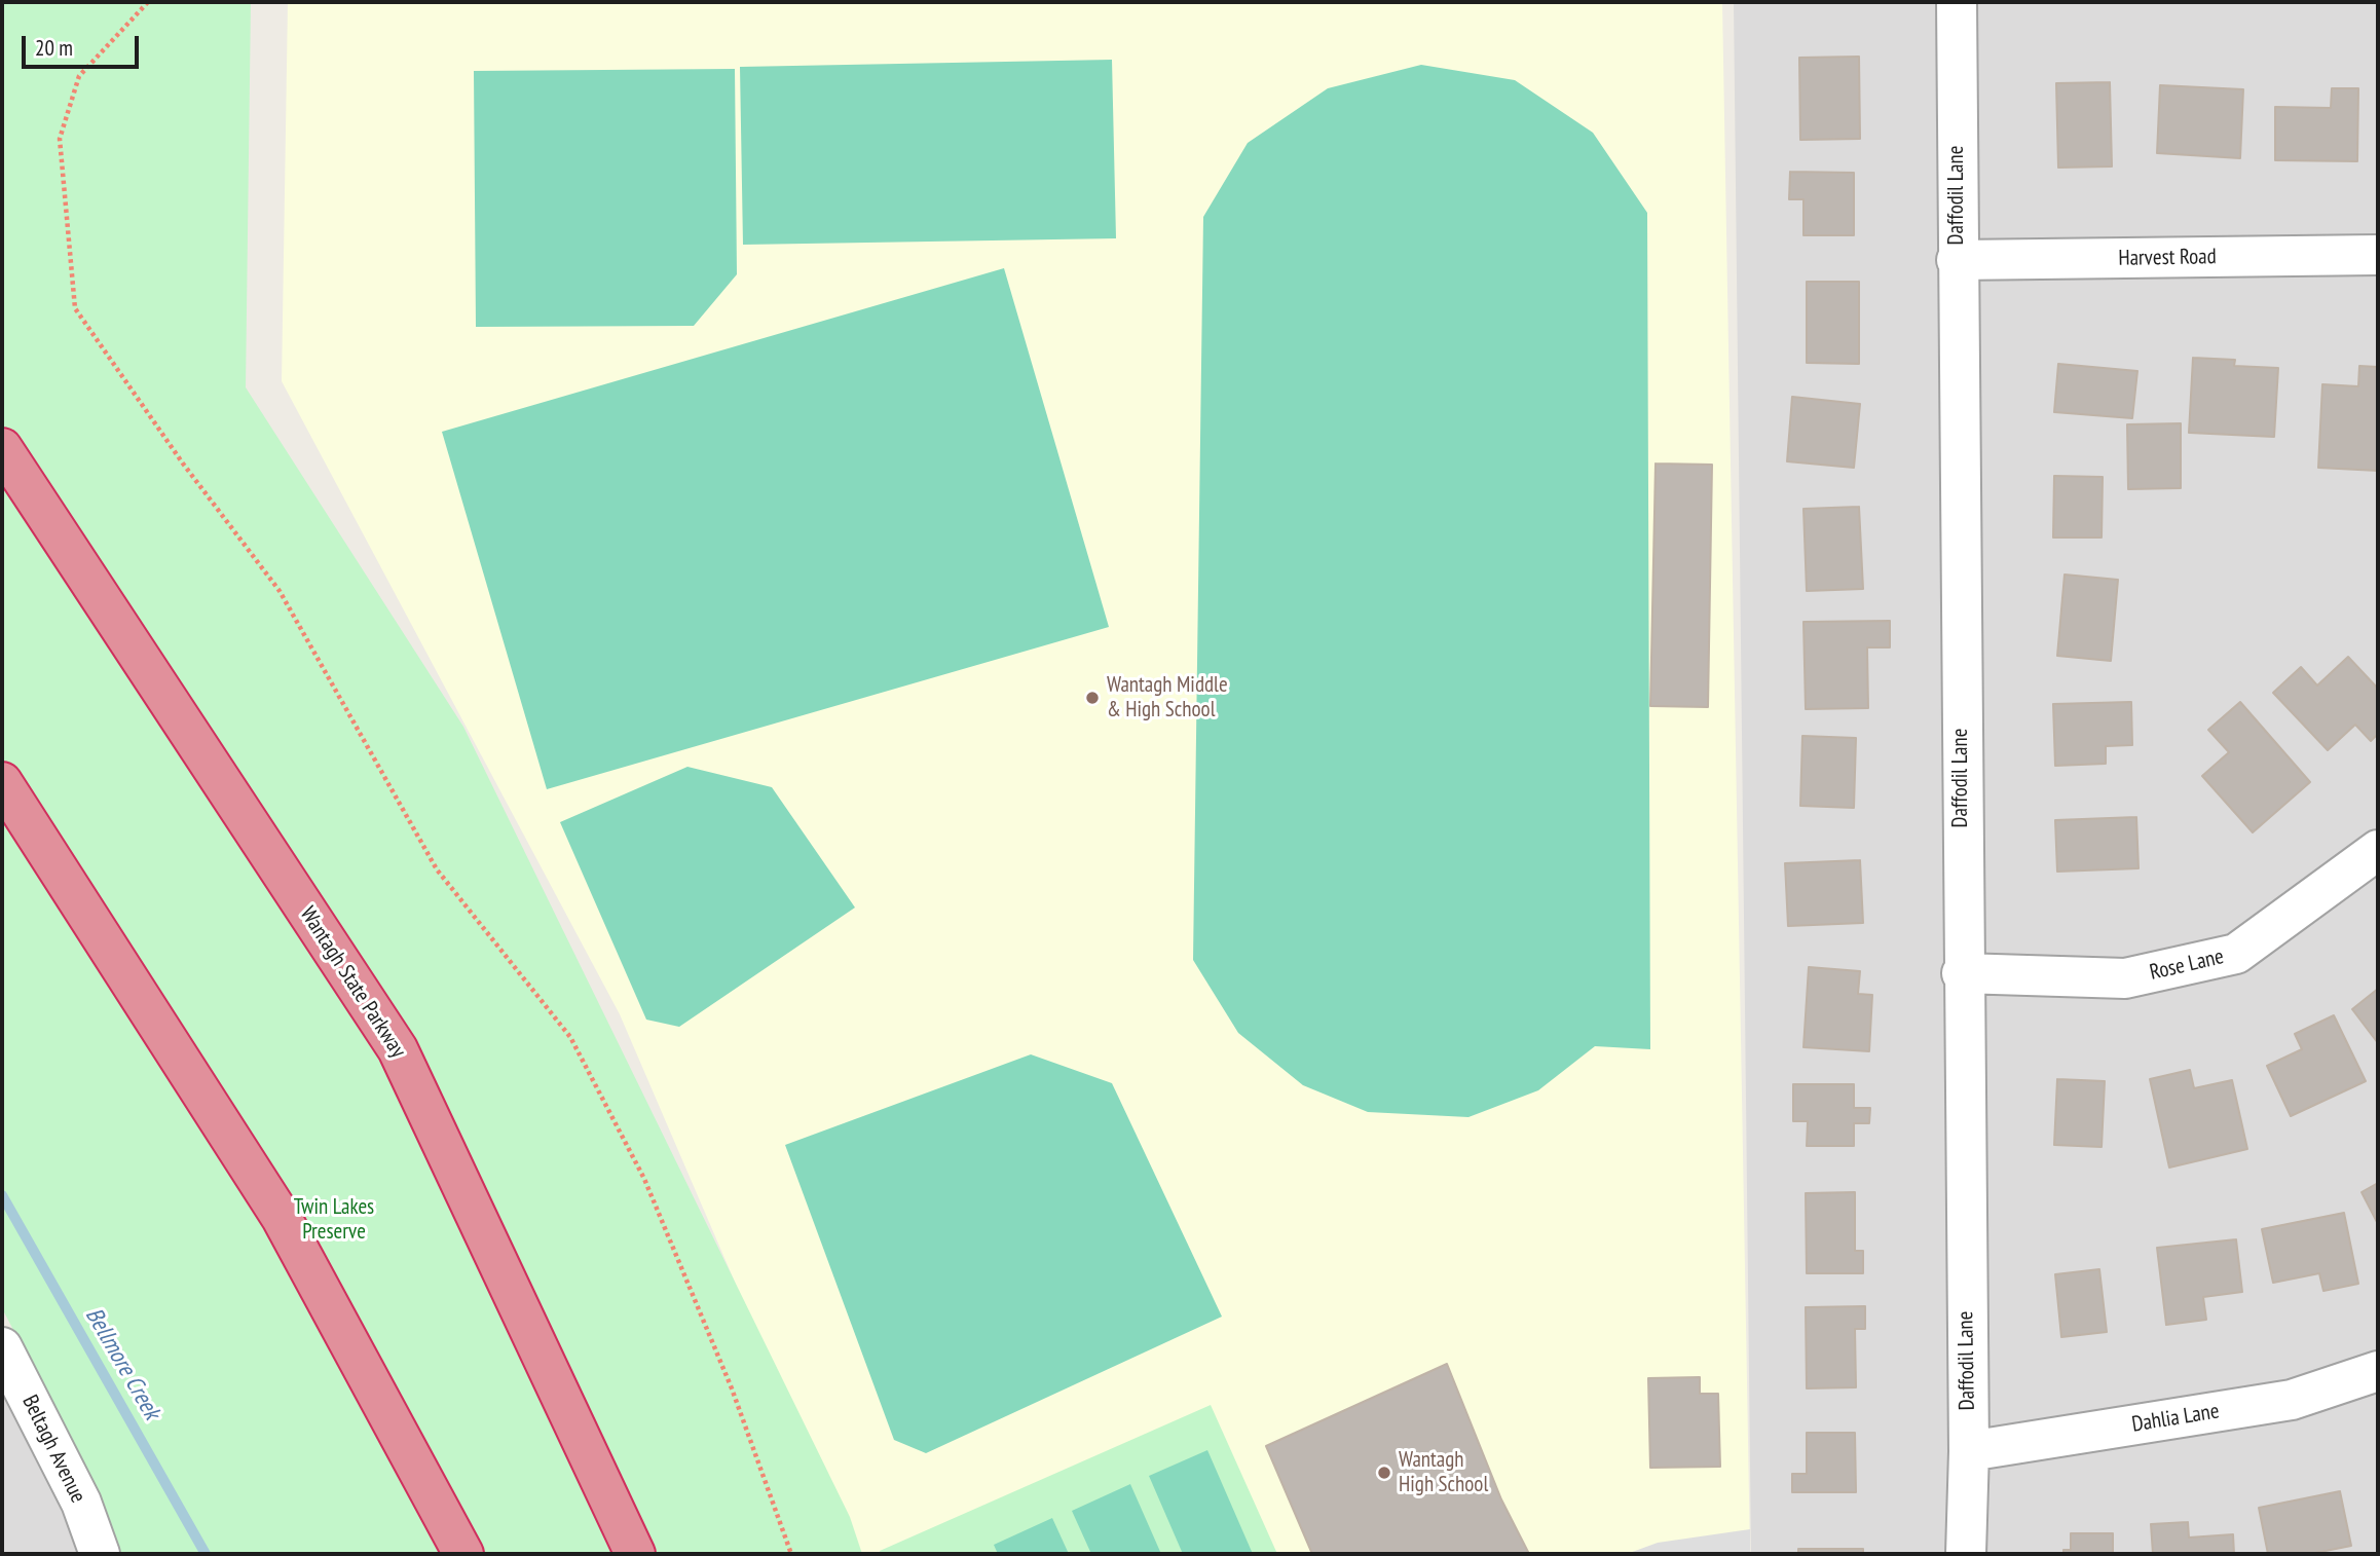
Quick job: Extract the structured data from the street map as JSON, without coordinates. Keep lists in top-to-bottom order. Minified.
{"streets":{"highway":["Wantagh State Parkway"],"street":["Daffodil Lane","Harvest Road","Rose Lane","Dahlia Lane","Beltagh Avenue"]},"crossings":[["Daffodil Lane","Harvest Road"],["Daffodil Lane","Rose Lane"],["Daffodil Lane","Dahlia Lane"]],"water":["Bellmore Creek"],"parks":["Twin Lakes Preserve"],"places":["Wantagh Middle & High School","Wantagh High School"],"scale_bar":"20 m"}
